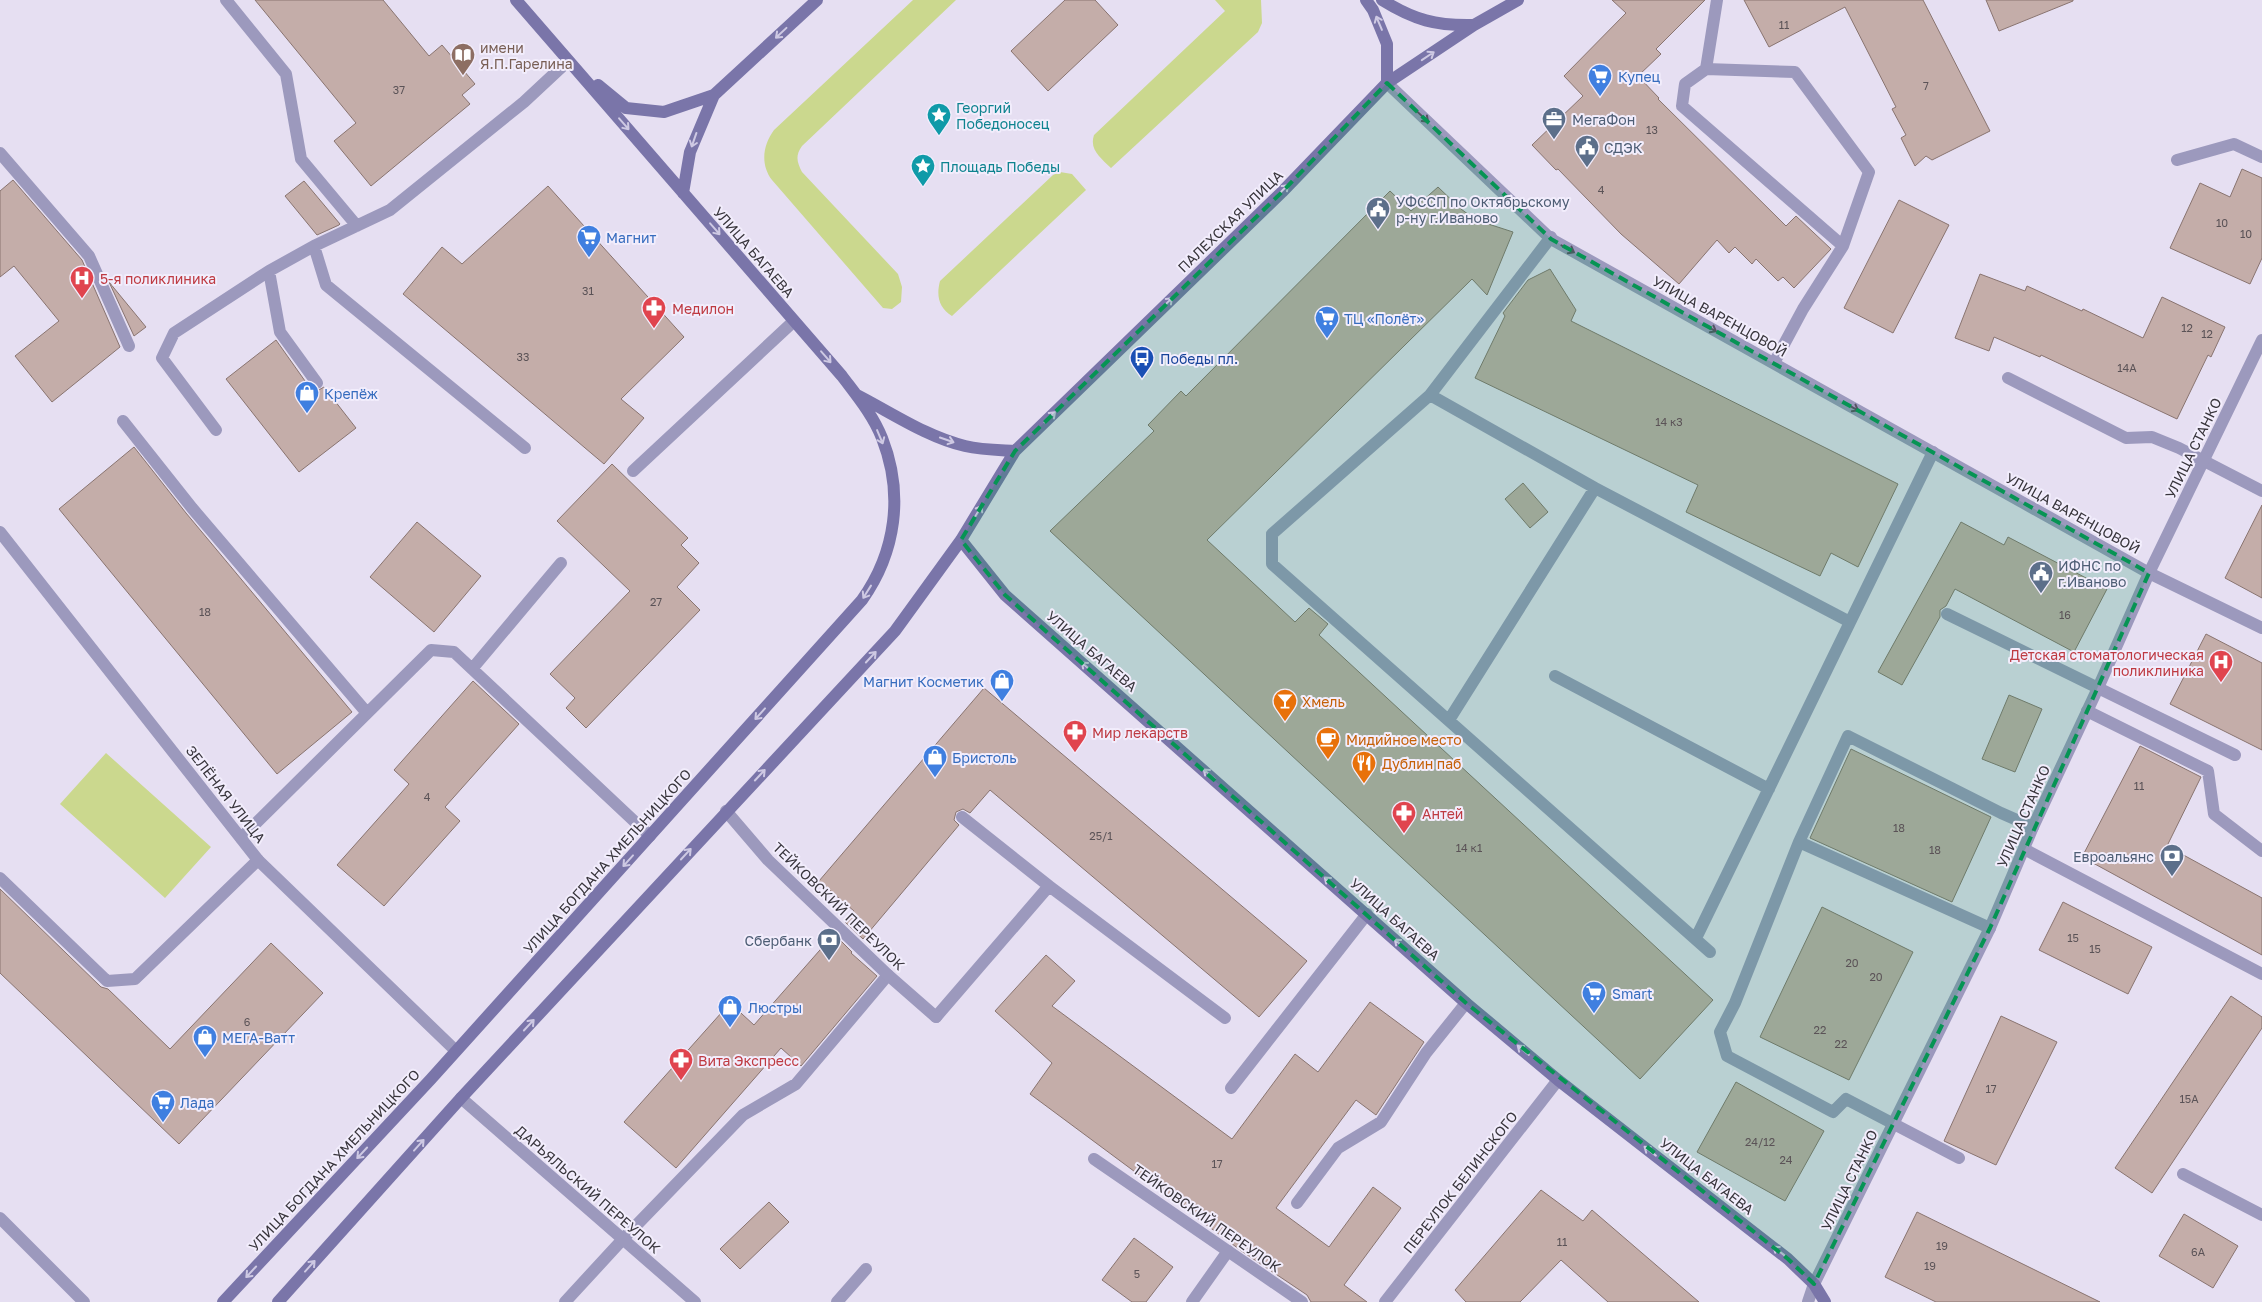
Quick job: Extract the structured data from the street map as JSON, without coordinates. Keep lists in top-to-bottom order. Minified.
{"streets":{"main road":["ПАЛЕХСКАЯ УЛИЦА","УЛИЦА БАГАЕВА","УЛИЦА БОГДАНА ХМЕЛЬНИЦКОГО"],"street":["УЛИЦА ВАРЕНЦОВОЙ","УЛИЦА СТАНКО","ЗЕЛЁНАЯ УЛИЦА","ТЕЙКОВСКИЙ ПЕРЕУЛОК","ПЕРЕУЛОК БЕЛИНСКОГО","ДАРЬЯЛЬСКИЙ ПЕРЕУЛОК"]},"crossings":[["ПАЛЕХСКАЯ УЛИЦА","УЛИЦА БАГАЕВА"],["ПАЛЕХСКАЯ УЛИЦА","УЛИЦА ВАРЕНЦОВОЙ"],["УЛИЦА БАГАЕВА","УЛИЦА СТАНКО"],["УЛИЦА БАГАЕВА","УЛИЦА БОГДАНА ХМЕЛЬНИЦКОГО"],["УЛИЦА БАГАЕВА","ПЕРЕУЛОК БЕЛИНСКОГО"],["УЛИЦА ВАРЕНЦОВОЙ","УЛИЦА СТАНКО"],["ЗЕЛЁНАЯ УЛИЦА","УЛИЦА БОГДАНА ХМЕЛЬНИЦКОГО"]],"one_way":["ПАЛЕХСКАЯ УЛИЦА","УЛИЦА ВАРЕНЦОВОЙ"],"places":{"library":["имени Я.П.Гарелина"],"supermarket":["Купец","Магнит","ТЦ «Полёт»","Smart","Лада"],"place":["Георгий Победоносец","Площадь Победы"],"office":["МегаФон"],"public building":["СДЭК","УФССП по Октябрьскому р-ну г.Иваново","ИФНС по г.Иваново"],"hospital":["5-я поликлиника","Детская стоматологическая поликлиника"],"pharmacy":["Медилон","Мир лекарств","Антей","Вита Экспресс"],"bus stop":["Победы пл."],"shop":["Крепёж","Магнит Косметик","Бристоль","Люстры","МЕГА-Ватт"],"bar":["Хмель"],"cafe":["Мидийное место"],"restaurant":["Дублин паб"],"bank":["Евроальянс","Сбербанк"]},"house_numbers":["11","7","37","13","4","10","10","31","12","12","33","14А","14 к3","27","18","16","11","4","18","25/1","14 к1","18","15","15","20","20","6","22","22","17","15А","24/12","24","17","11","19","6А","19","5"]}
